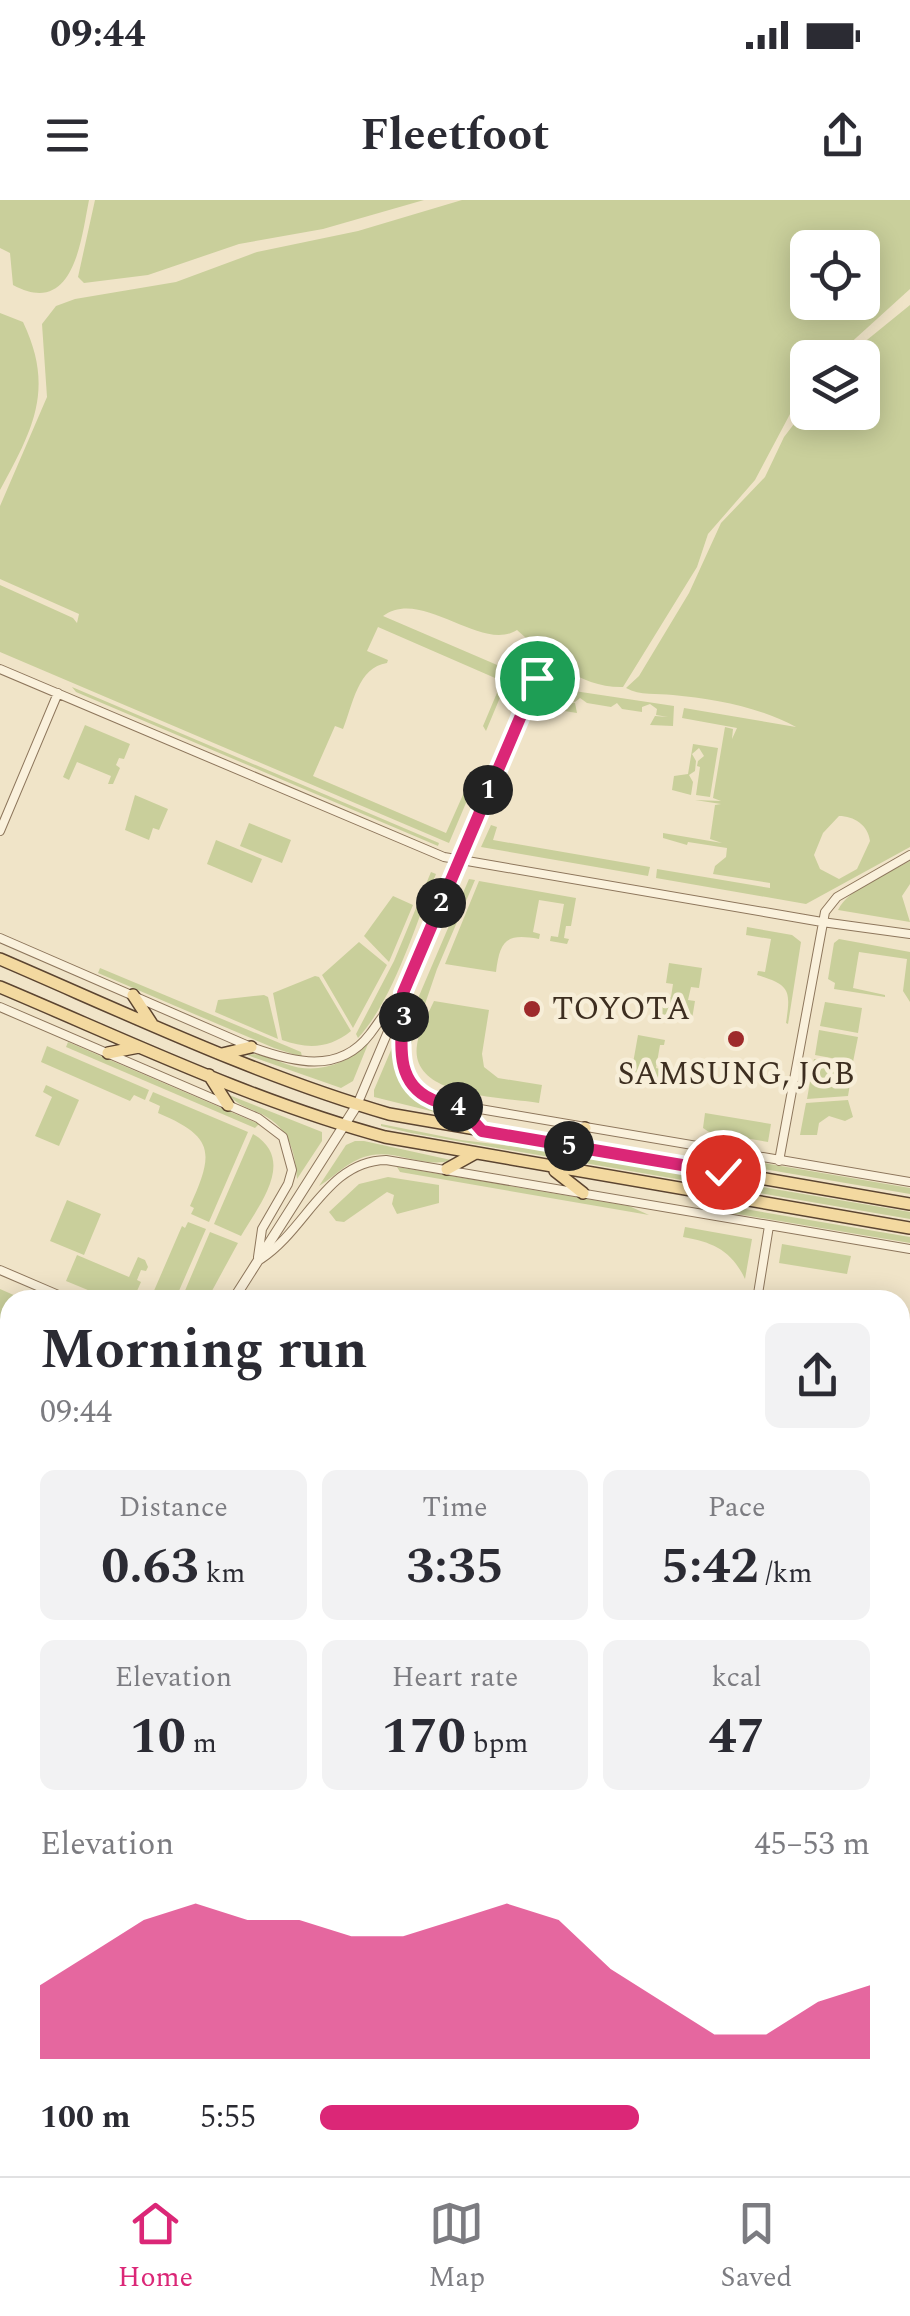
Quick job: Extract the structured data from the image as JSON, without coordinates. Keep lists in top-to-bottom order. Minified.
{"places":["TOYOTA","SAMSUNG, JCB"],"page":{"status":"09:44","header":"Fleetfoot","pins":["1","2","3","4","5"],"heading":["Morning run","09:44"],"stats":[["Distance","0.63 km"],["Time","3:35"],["Pace","5:42 /km"],["Elevation","10 m"],["Heart rate","170 bpm"],["kcal","47"]],"chart":["Elevation","45–53 m"],"list":[{"name":"100 m","note":"5:55"}],"tabs":["Home","Map","Saved"]}}
